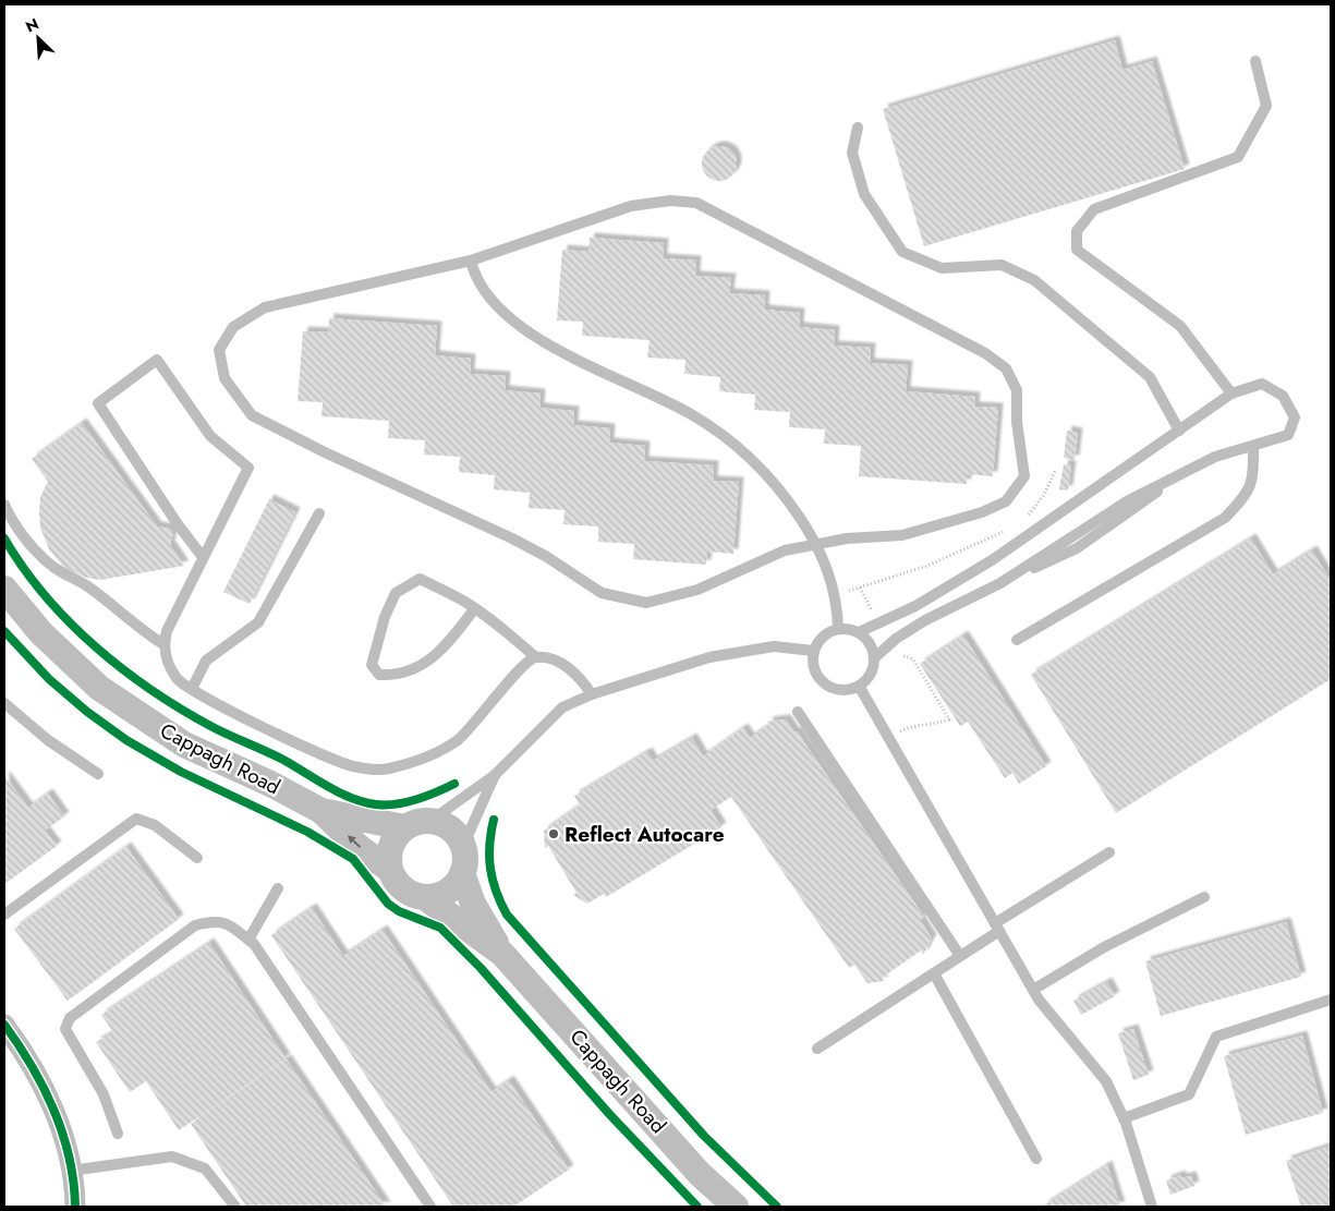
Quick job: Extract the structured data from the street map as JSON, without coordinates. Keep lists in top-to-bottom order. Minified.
{"streets":{"street":["Cappagh Road"]},"places":["Reflect Autocare"],"north":"top left"}
